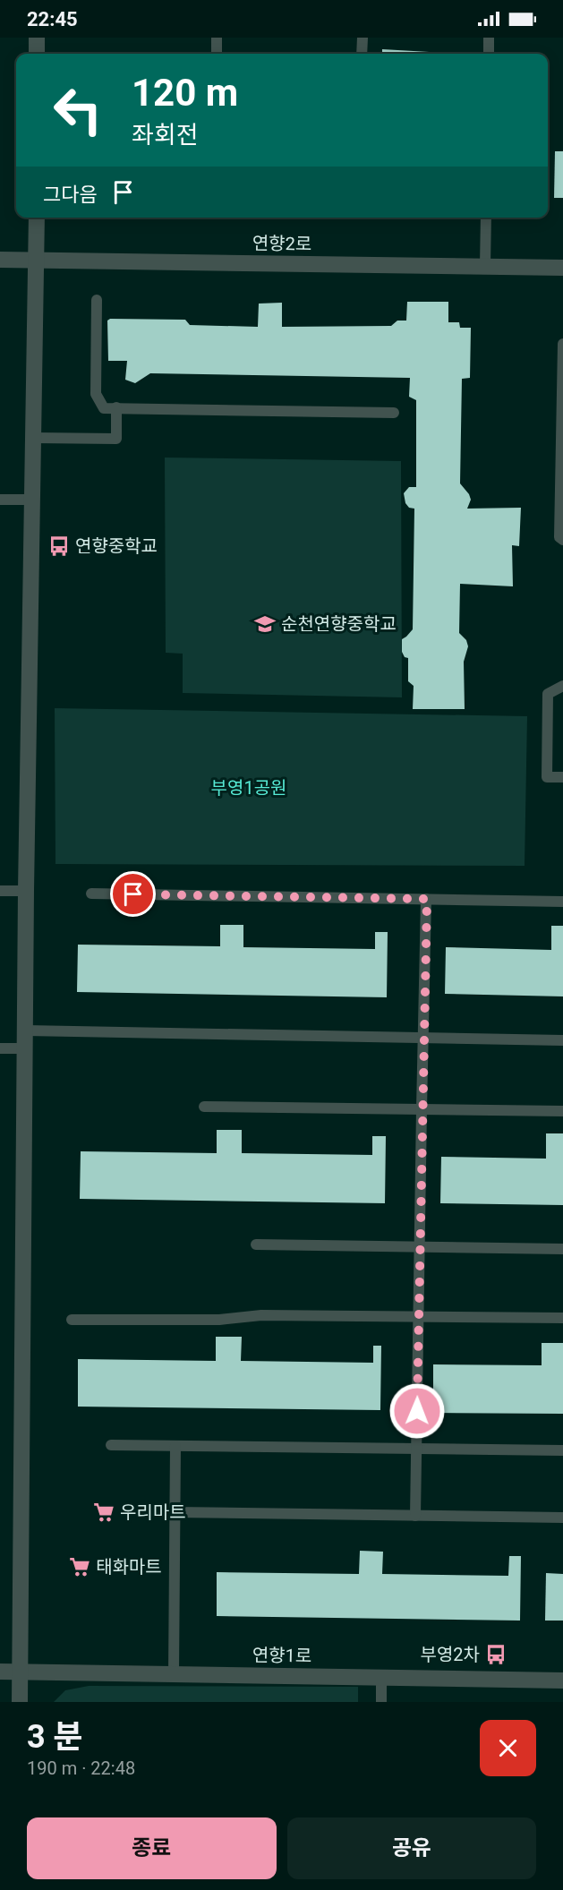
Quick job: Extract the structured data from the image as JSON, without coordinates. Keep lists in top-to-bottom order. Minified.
{"streets":{"street":["연향2로","연향1로"]},"parks":["부영1공원"],"places":{"bus stop":["연향중학교","부영2차"],"school or university":["순천연향중학교"],"supermarket":["우리마트","태화마트"]},"page":{"status":"22:45","turn":["120 m","좌회전"],"then":"그다음","heading":["3 분","190 m · 22:48"],"buttons":["종료","공유"]}}
